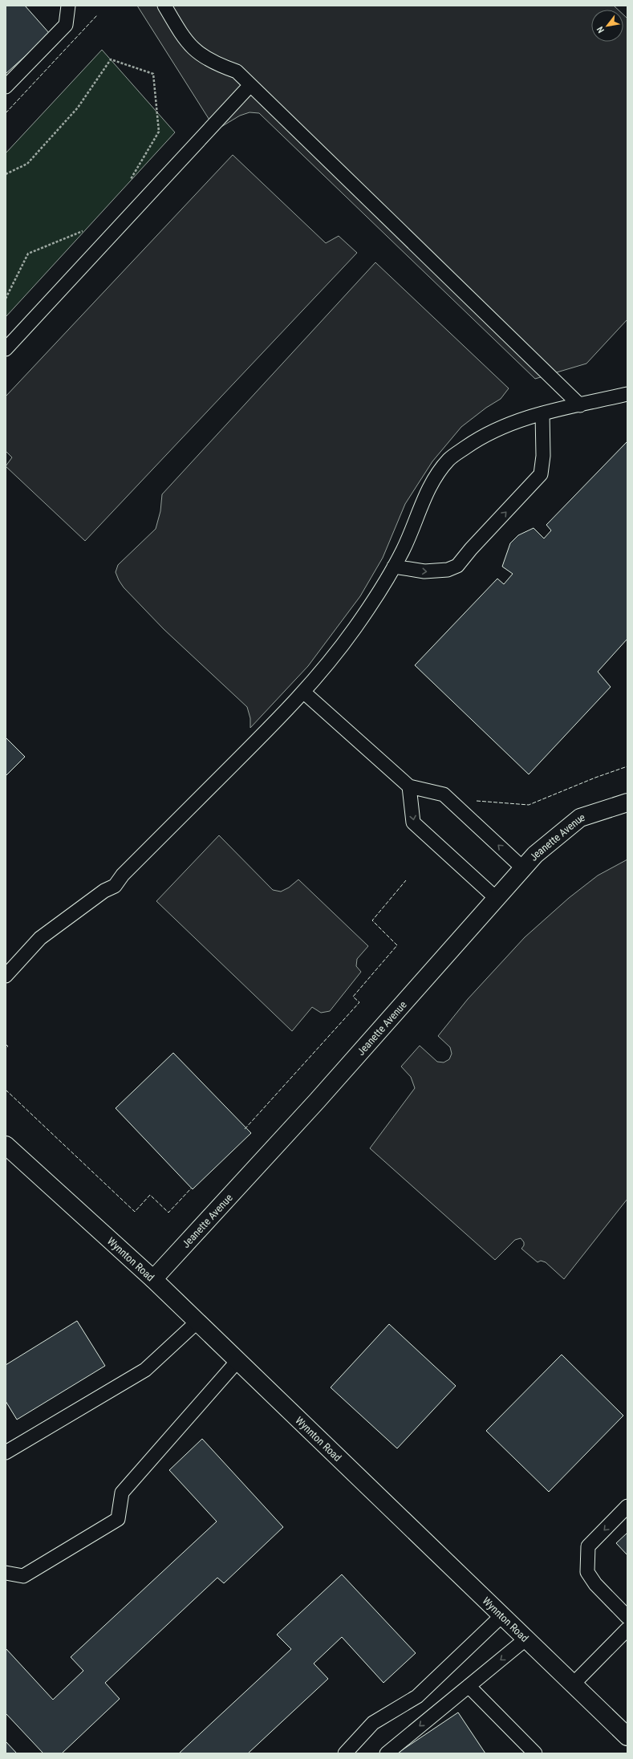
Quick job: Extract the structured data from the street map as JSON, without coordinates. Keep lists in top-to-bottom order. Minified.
{"streets":{"main road":["Jeanette Avenue","Wynnton Road"]},"crossings":[["Jeanette Avenue","Wynnton Road"]],"north":"bottom left"}
